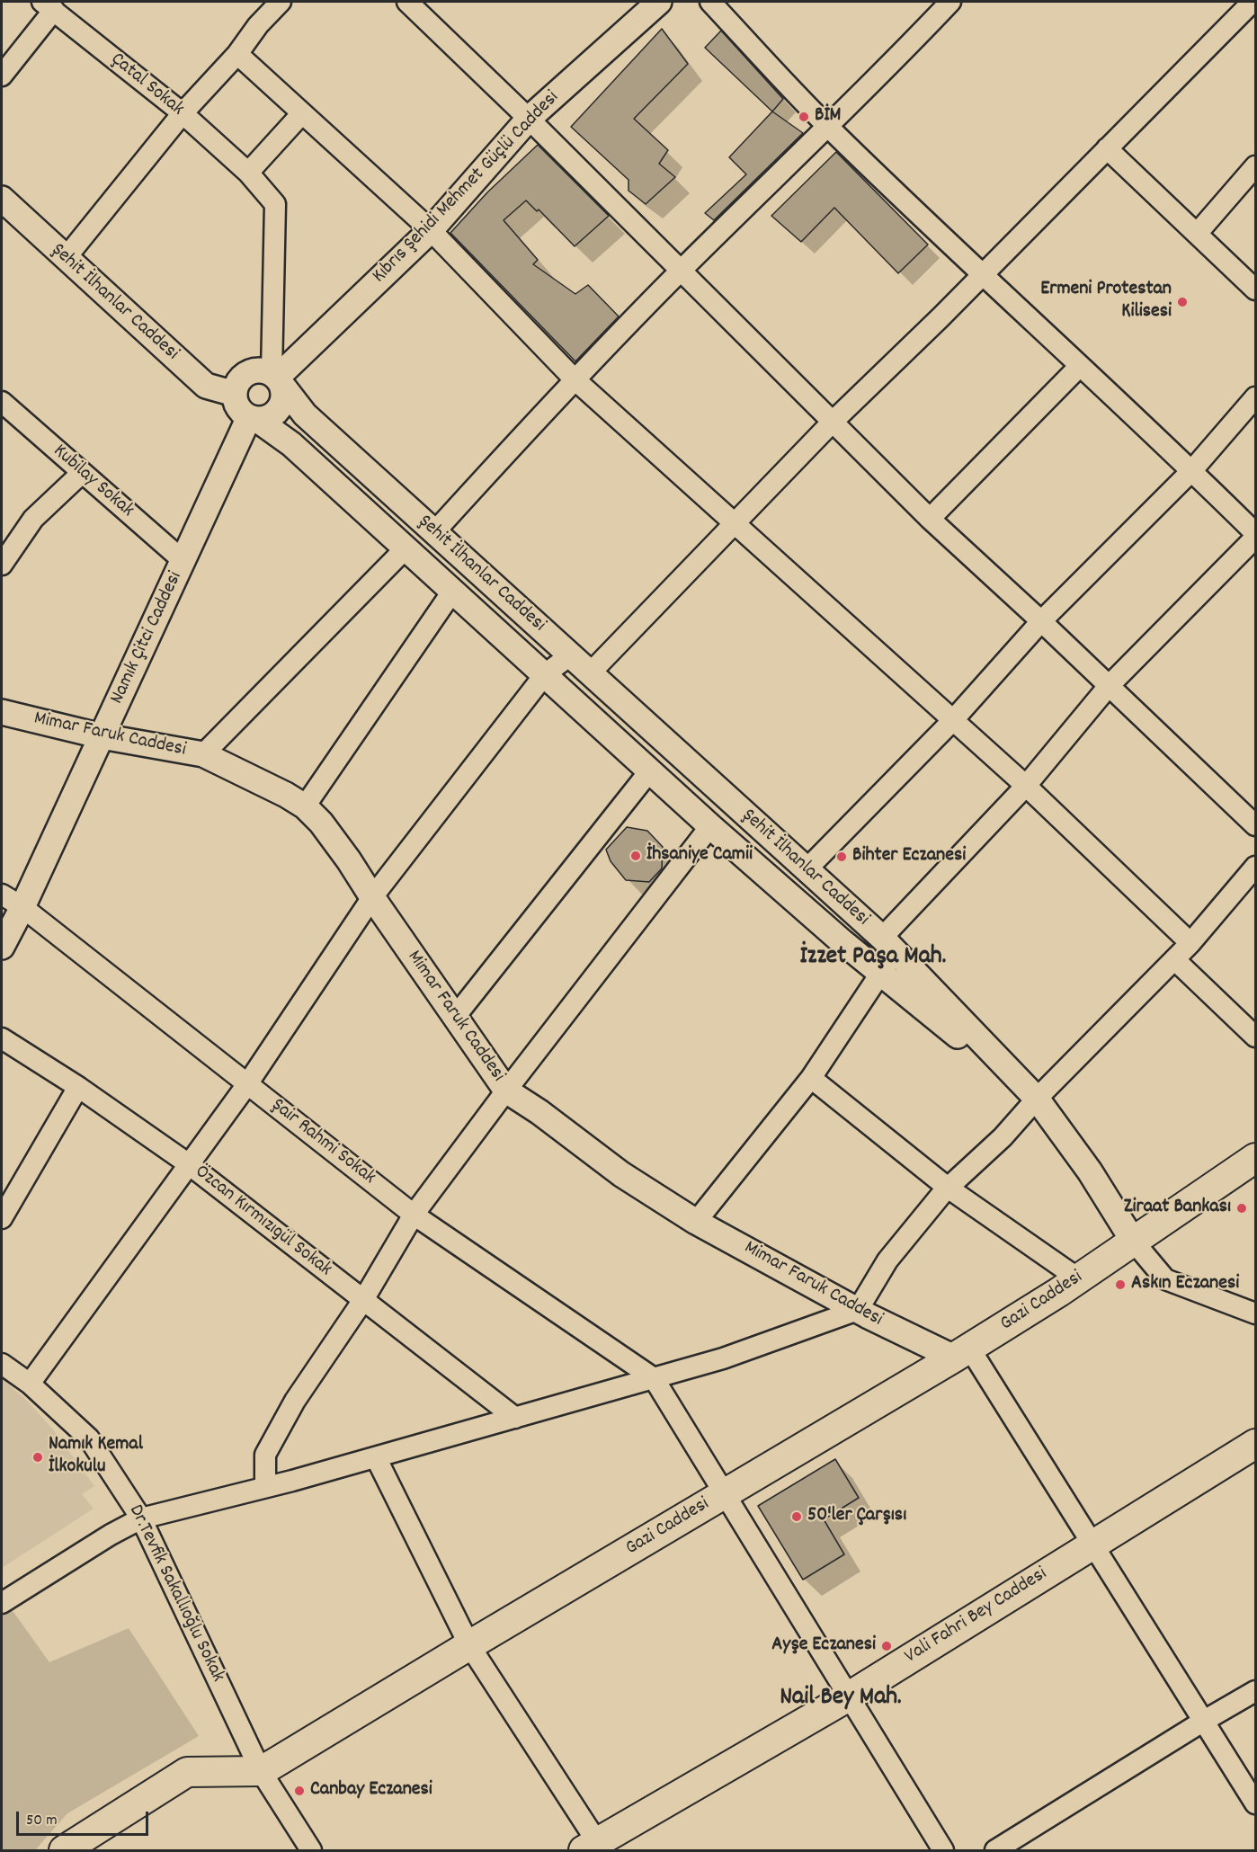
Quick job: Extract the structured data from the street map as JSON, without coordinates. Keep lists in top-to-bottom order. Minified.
{"streets":{"main road":["Gazi Caddesi","Vali Fahri Bey Caddesi"],"street":["Çatal Sokak","Kıbrıs Şehidi Mehmet Güçlü Caddesi","Şehit İlhanlar Caddesi","Kubilay Sokak","Namık Çitci Caddesi","Mimar Faruk Caddesi","Şair Rahmi Sokak","Özcan Kırmızıgül Sokak","Dr.Tevfik Sakallıoğlu Sokak"]},"crossings":[["Çatal Sokak","Kıbrıs Şehidi Mehmet Güçlü Caddesi"],["Çatal Sokak","Şehit İlhanlar Caddesi"],["Çatal Sokak","Namık Çitci Caddesi"],["Kıbrıs Şehidi Mehmet Güçlü Caddesi","Şehit İlhanlar Caddesi"],["Kıbrıs Şehidi Mehmet Güçlü Caddesi","Namık Çitci Caddesi"],["Şehit İlhanlar Caddesi","Namık Çitci Caddesi"],["Kubilay Sokak","Namık Çitci Caddesi"],["Namık Çitci Caddesi","Mimar Faruk Caddesi"],["Namık Çitci Caddesi","Şair Rahmi Sokak"],["Mimar Faruk Caddesi","Gazi Caddesi"],["Gazi Caddesi","Dr.Tevfik Sakallıoğlu Sokak"]],"districts":["İzzet Paşa Mah.","Nail Bey Mah."],"places":["BİM","Ermeni Protestan Kilisesi","İhsaniye Camii","Bihter Eczanesi","Ziraat Bankası","Askın Eczanesi","Namık Kemal İlkokulu","50'ler Çarşısı","Ayşe Eczanesi","Canbay Eczanesi"],"scale_bar":"50 m"}
